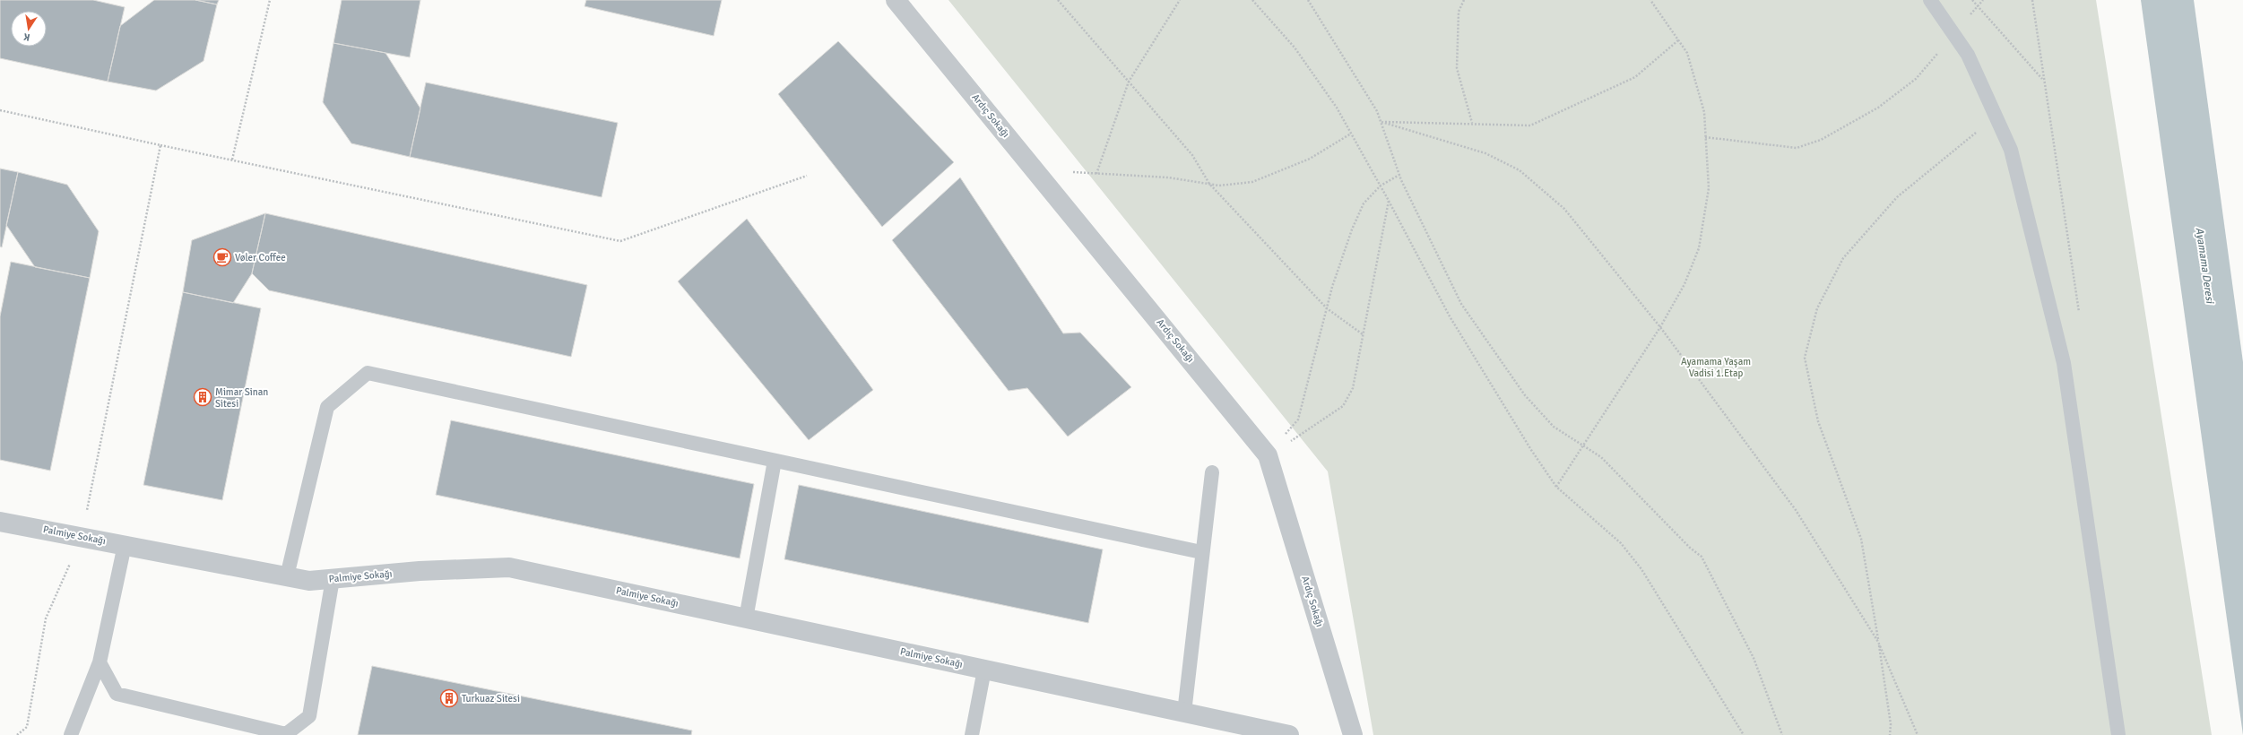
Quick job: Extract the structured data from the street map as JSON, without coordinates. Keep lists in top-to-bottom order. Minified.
{"streets":{"street":["Ardıç Sokağı","Palmiye Sokağı"]},"water":["Ayamama Deresi"],"parks":["Ayamama Yaşam Vadisi 1.Etap"],"places":{"cafe":["Vøler Coffee"],"building":["Mimar Sinan Sitesi","Turkuaz Sitesi"]},"north":"bottom"}
